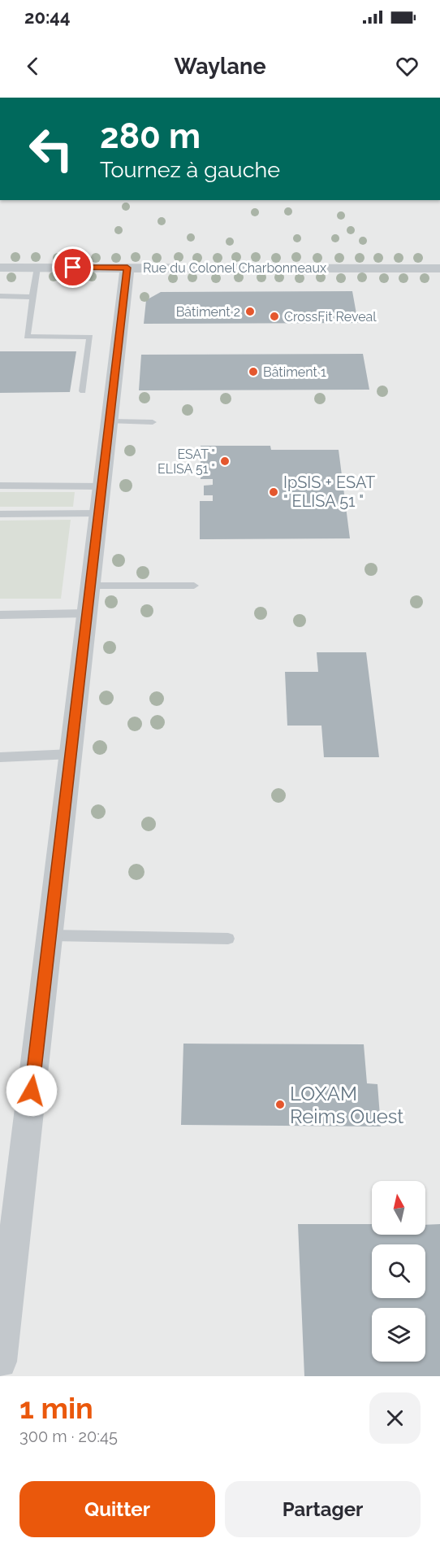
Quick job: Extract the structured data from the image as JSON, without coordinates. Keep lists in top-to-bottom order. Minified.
{"streets":{"street":["Rue du Colonel Charbonneaux"]},"places":["Bâtiment 2","CrossFit Reveal","Bâtiment 1","ESAT \" ELISA 51 \"","IpSIS + ESAT \" ELISA 51 \"","LOXAM Reims Ouest"],"north":"top","page":{"status":"20:44","header":"Waylane","turn":["280 m","Tournez à gauche"],"heading":["1 min","300 m · 20:45"],"buttons":["Quitter","Partager"]}}
